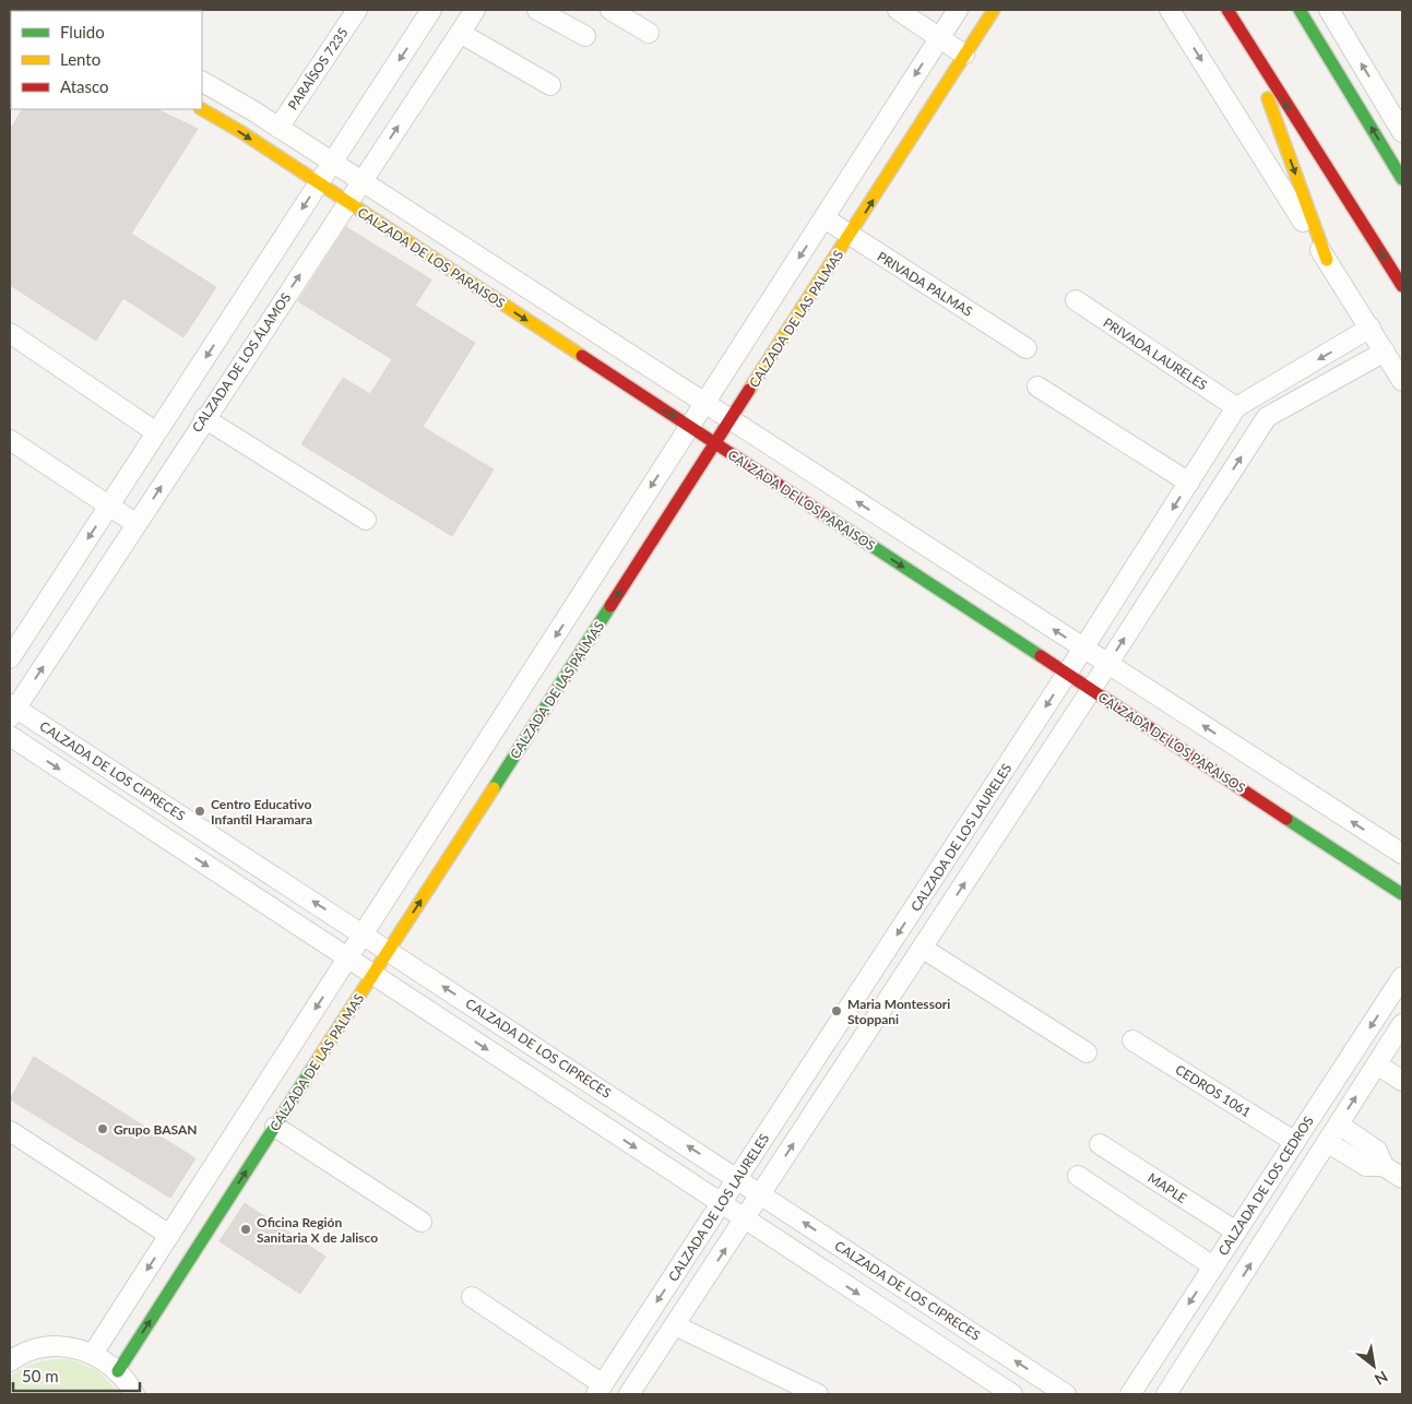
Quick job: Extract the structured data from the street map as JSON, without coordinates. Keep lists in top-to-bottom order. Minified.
{"streets":{"main road":["CALZADA DE LOS PARAISOS","CALZADA DE LAS PALMAS"],"street":["PARAÍSOS 7235","PRIVADA PALMAS","PRIVADA LAURELES","CALZADA DE LOS ÁLAMOS","CALZADA DE LOS CIPRECES","CALZADA DE LOS LAURELES","CEDROS 1061","CALZADA DE LOS CEDROS","MAPLE"]},"crossings":[["PARAÍSOS 7235","CALZADA DE LOS PARAISOS"],["CALZADA DE LOS PARAISOS","CALZADA DE LAS PALMAS"],["CALZADA DE LOS PARAISOS","CALZADA DE LOS ÁLAMOS"],["CALZADA DE LOS PARAISOS","CALZADA DE LOS LAURELES"],["PRIVADA PALMAS","CALZADA DE LAS PALMAS"],["CALZADA DE LAS PALMAS","CALZADA DE LOS CIPRECES"],["PRIVADA LAURELES","CALZADA DE LOS LAURELES"],["CALZADA DE LOS ÁLAMOS","CALZADA DE LOS CIPRECES"],["CALZADA DE LOS CIPRECES","CALZADA DE LOS LAURELES"],["CEDROS 1061","CALZADA DE LOS CEDROS"],["CALZADA DE LOS CEDROS","MAPLE"]],"one_way":["CALZADA DE LAS PALMAS"],"places":["Centro Educativo Infantil Haramara","Maria Montessori Stoppani","Grupo BASAN","Oficina Región Sanitaria X de Jalisco"],"legend":["Fluido","Lento","Atasco"],"scale_bar":"50 m","north":"bottom right"}
